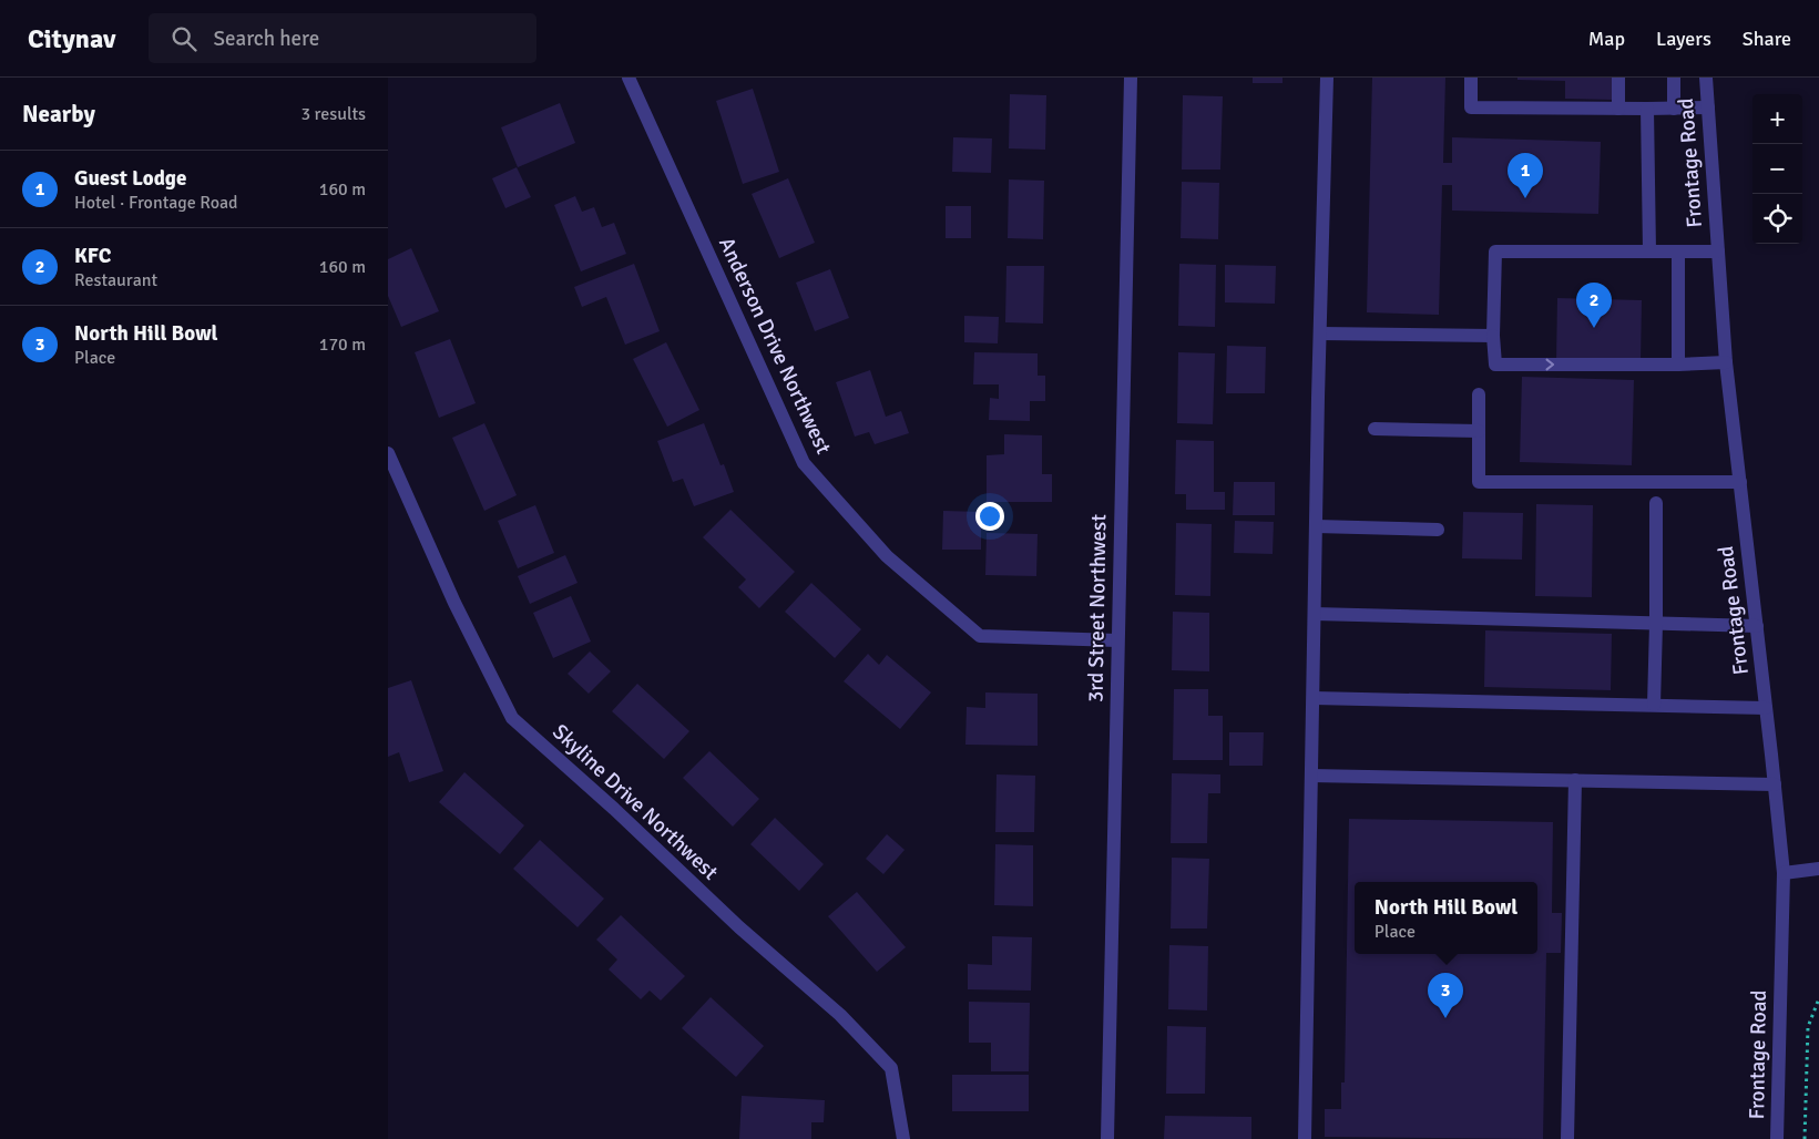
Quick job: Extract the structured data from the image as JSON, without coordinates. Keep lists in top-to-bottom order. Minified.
{"streets":{"street":["Frontage Road","Anderson Drive Northwest","3rd Street Northwest","Skyline Drive Northwest"]},"crossings":[["Anderson Drive Northwest","3rd Street Northwest"]],"page":{"header":"Citynav","search":"Search here","nav":["Map","Layers","Share"],"heading":["Nearby","3 results"],"map_buttons":["+","−"],"list":[{"mark":"1","name":"Guest Lodge","note":"Hotel · Frontage Road","value":"160 m"},{"mark":"2","name":"KFC","note":"Restaurant","value":"160 m"},{"mark":"3","name":"North Hill Bowl","note":"Place","value":"170 m"}],"pins":["1","2","3"],"popup":["North Hill Bowl","Place"]}}
